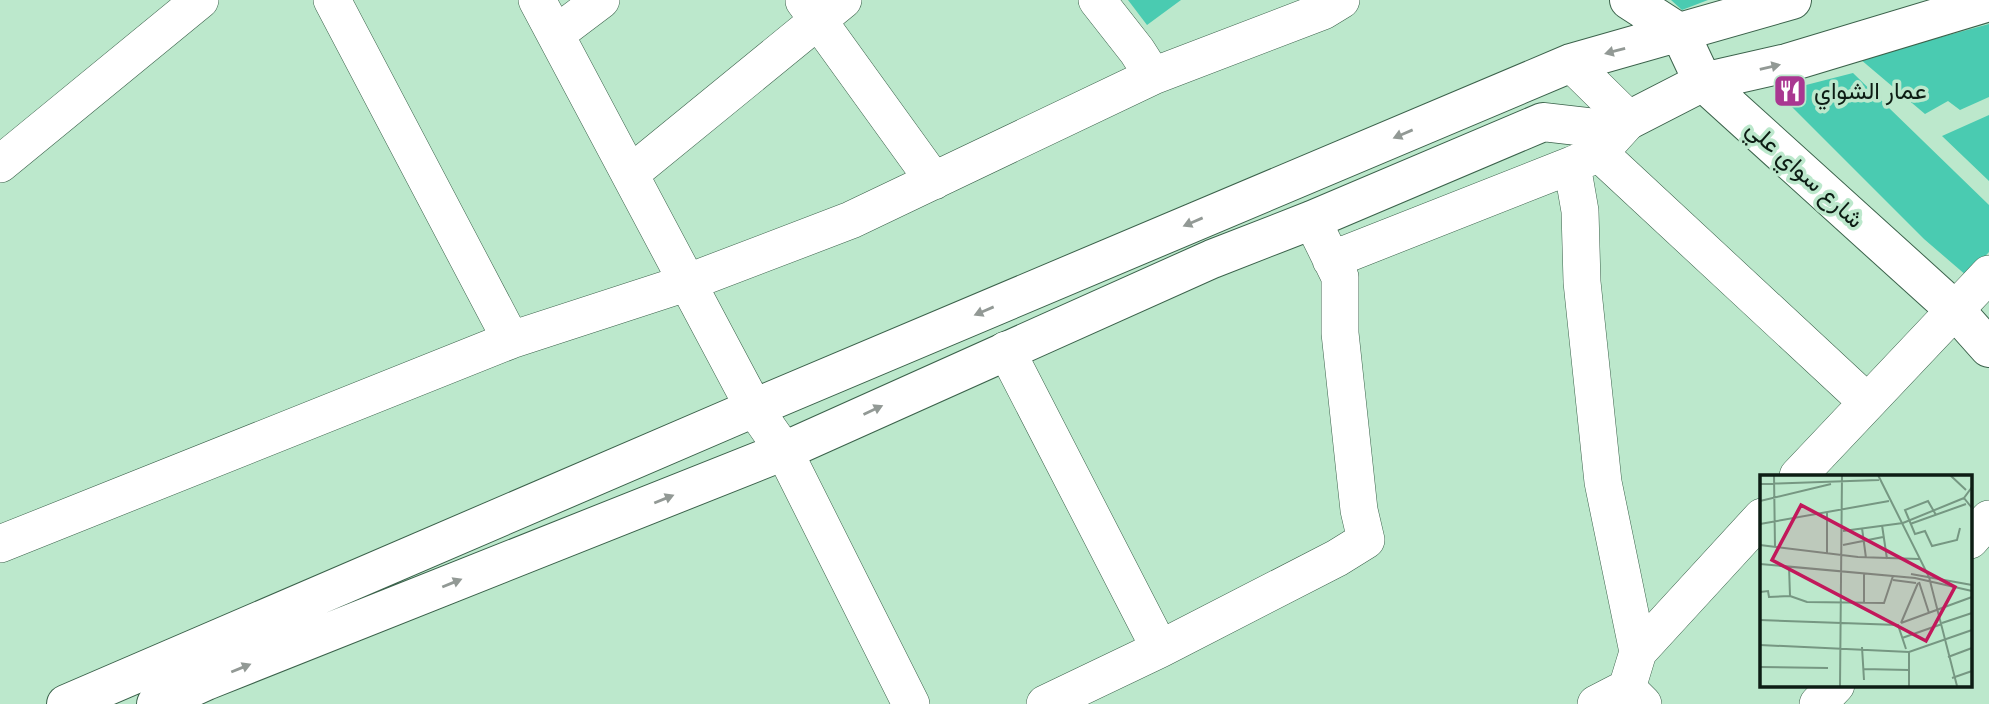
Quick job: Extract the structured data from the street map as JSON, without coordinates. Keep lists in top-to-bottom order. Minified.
{"streets":{"main road":["شارع سواي علي"]},"places":{"restaurant":["عمار الشواي"]}}
